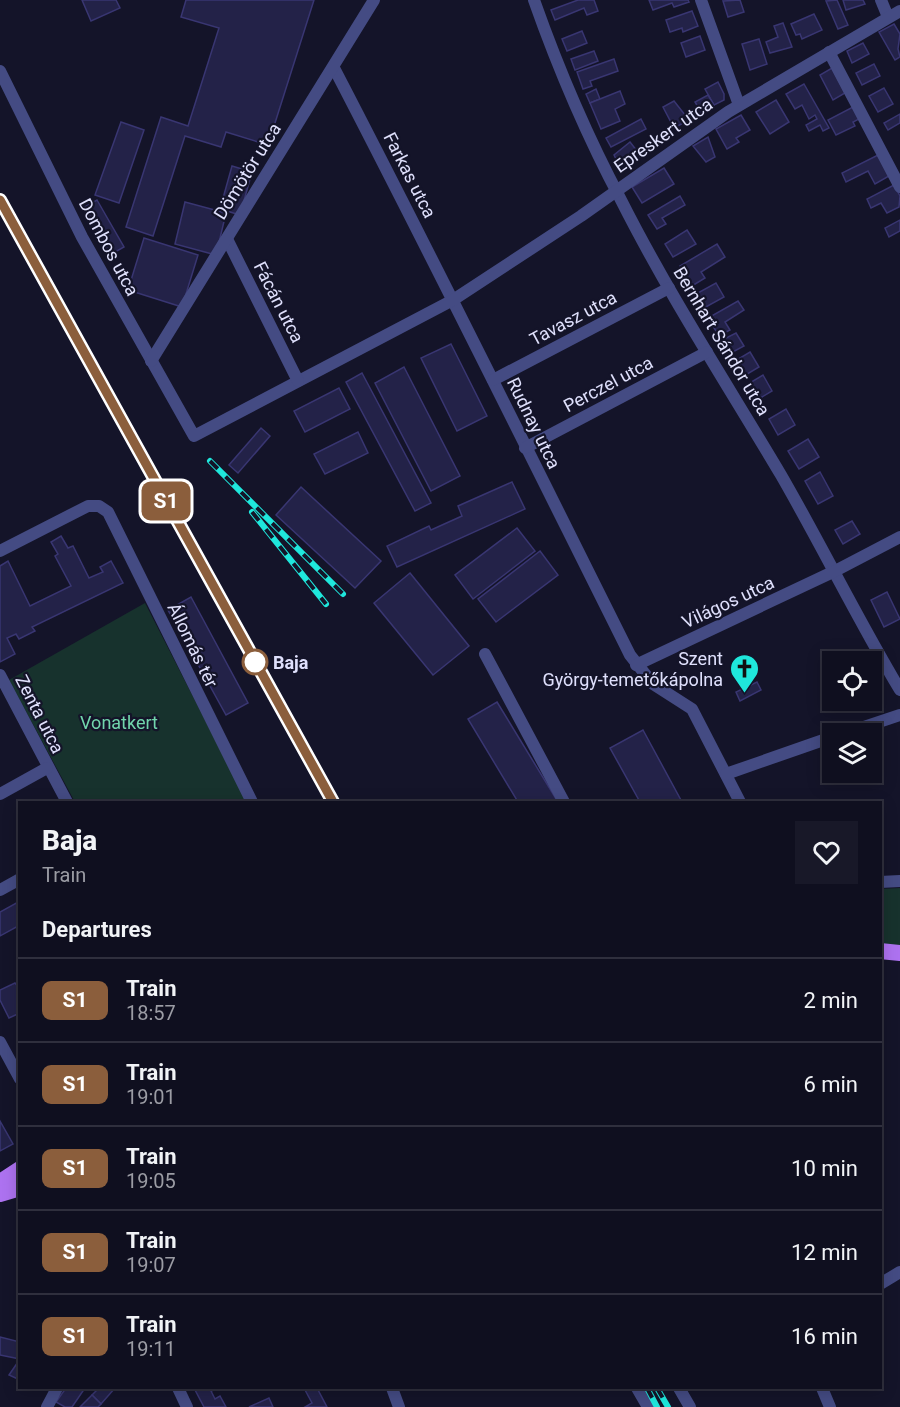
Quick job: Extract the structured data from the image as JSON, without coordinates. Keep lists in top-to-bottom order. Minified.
{"streets":{"street":["Epreskert utca","Dömötör utca","Farkas utca","Dombos utca","Fácán utca","Tavasz utca","Bernhart Sándor utca","Perczel utca","Rudnay utca","Világos utca","Állomás tér","Zenta utca"]},"crossings":[["Epreskert utca","Farkas utca"],["Epreskert utca","Bernhart Sándor utca"],["Epreskert utca","Rudnay utca"],["Dömötör utca","Farkas utca"],["Dömötör utca","Dombos utca"],["Dömötör utca","Fácán utca"],["Farkas utca","Rudnay utca"],["Dombos utca","Fácán utca"],["Tavasz utca","Bernhart Sándor utca"],["Tavasz utca","Rudnay utca"],["Bernhart Sándor utca","Perczel utca"],["Bernhart Sándor utca","Világos utca"],["Perczel utca","Rudnay utca"],["Rudnay utca","Világos utca"]],"parks":["Vonatkert"],"places":{"other":["Baja"],"church":["Szent György-temetőkápolna"]},"page":{"on_map":"S1","heading":[["Baja","Train"],"Departures"],"list":[{"mark":"S1","name":"Train","note":"18:57","value":"2 min"},{"mark":"S1","name":"Train","note":"19:01","value":"6 min"},{"mark":"S1","name":"Train","note":"19:05","value":"10 min"},{"mark":"S1","name":"Train","note":"19:07","value":"12 min"},{"mark":"S1","name":"Train","note":"19:11","value":"16 min"}]}}
